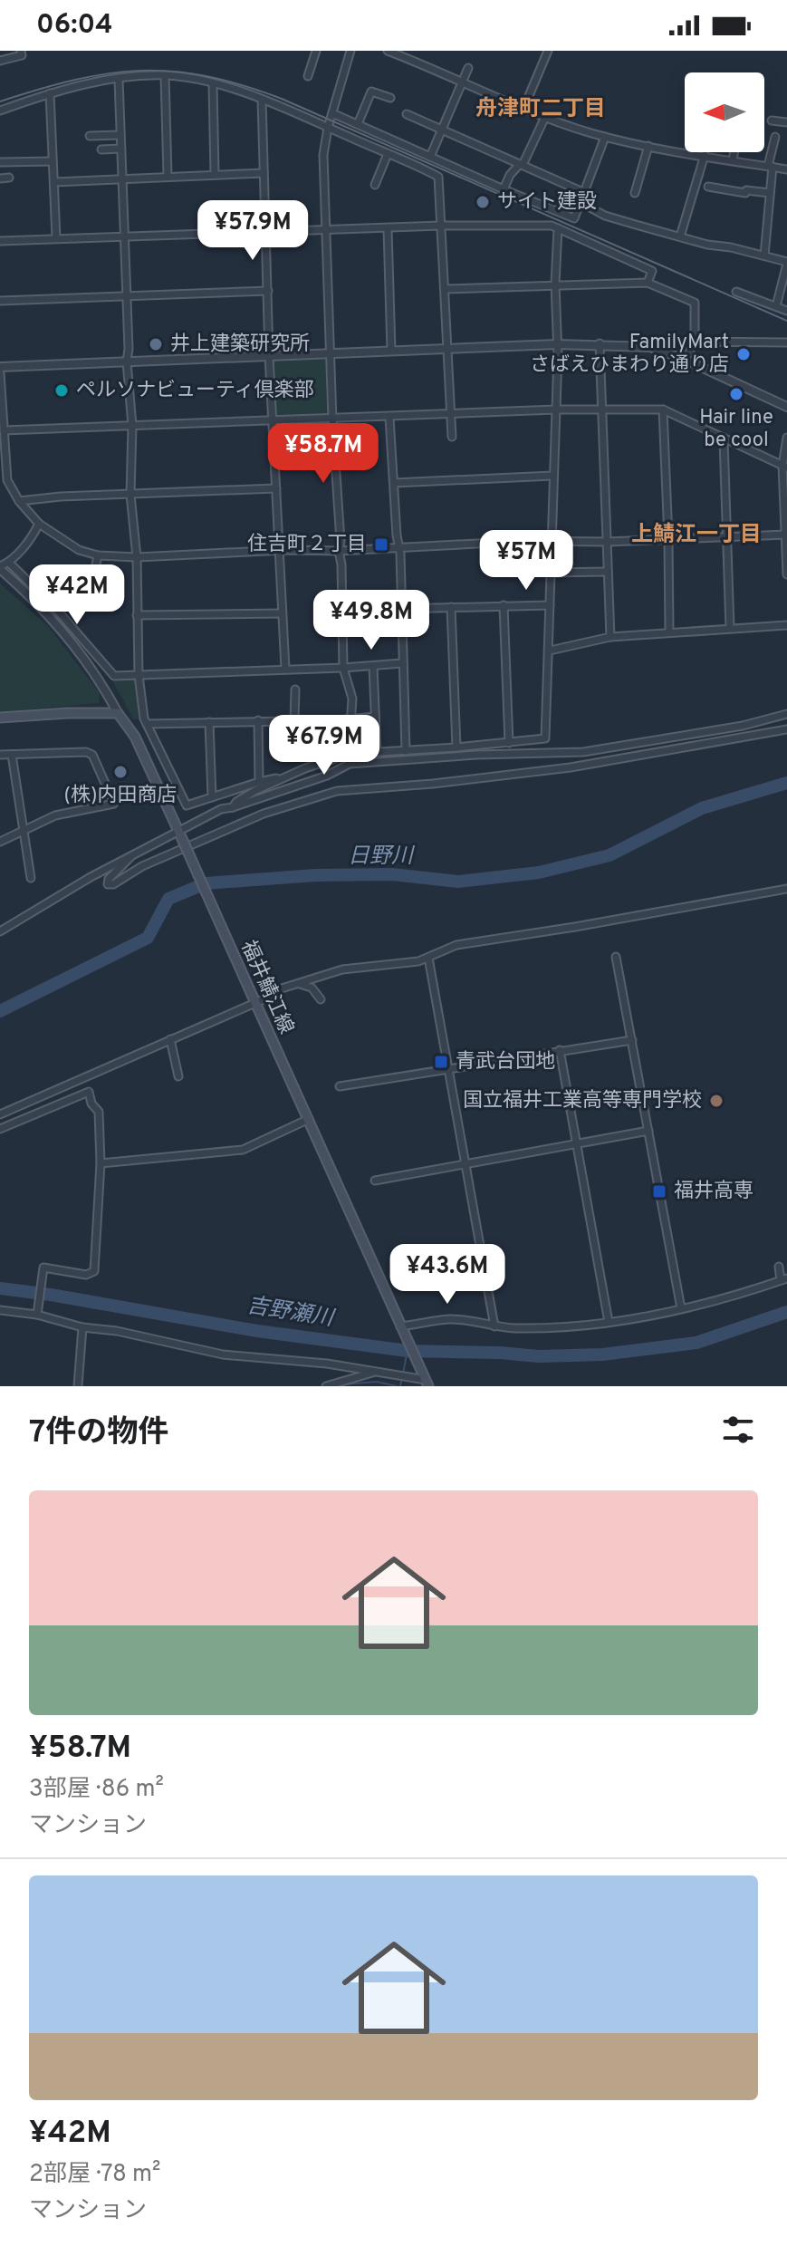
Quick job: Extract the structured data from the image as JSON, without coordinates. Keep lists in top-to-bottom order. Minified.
{"streets":{"main road":["福井鯖江線"]},"districts":["舟津町二丁目","上鯖江一丁目"],"water":["日野川","吉野瀬川"],"places":{"other":["サイト建設","井上建築研究所","FamilyMart さばえひまわり通り店","ペルソナビューティ倶楽部","Hair line be cool","(株)内田商店","国立福井工業高等専門学校"],"transit":["住吉町２丁目","青武台団地","福井高専"]},"north":"left","page":{"status":"06:04","price":["¥57.9M","¥58.7M","¥57M","¥42M","¥49.8M","¥67.9M","¥43.6M"],"heading":"7件の物件","list":[{"name":"¥58.7M","note":"3部屋 · 86 m² · マンション"},{"name":"¥42M","note":"2部屋 · 78 m² · マンション"}]}}
